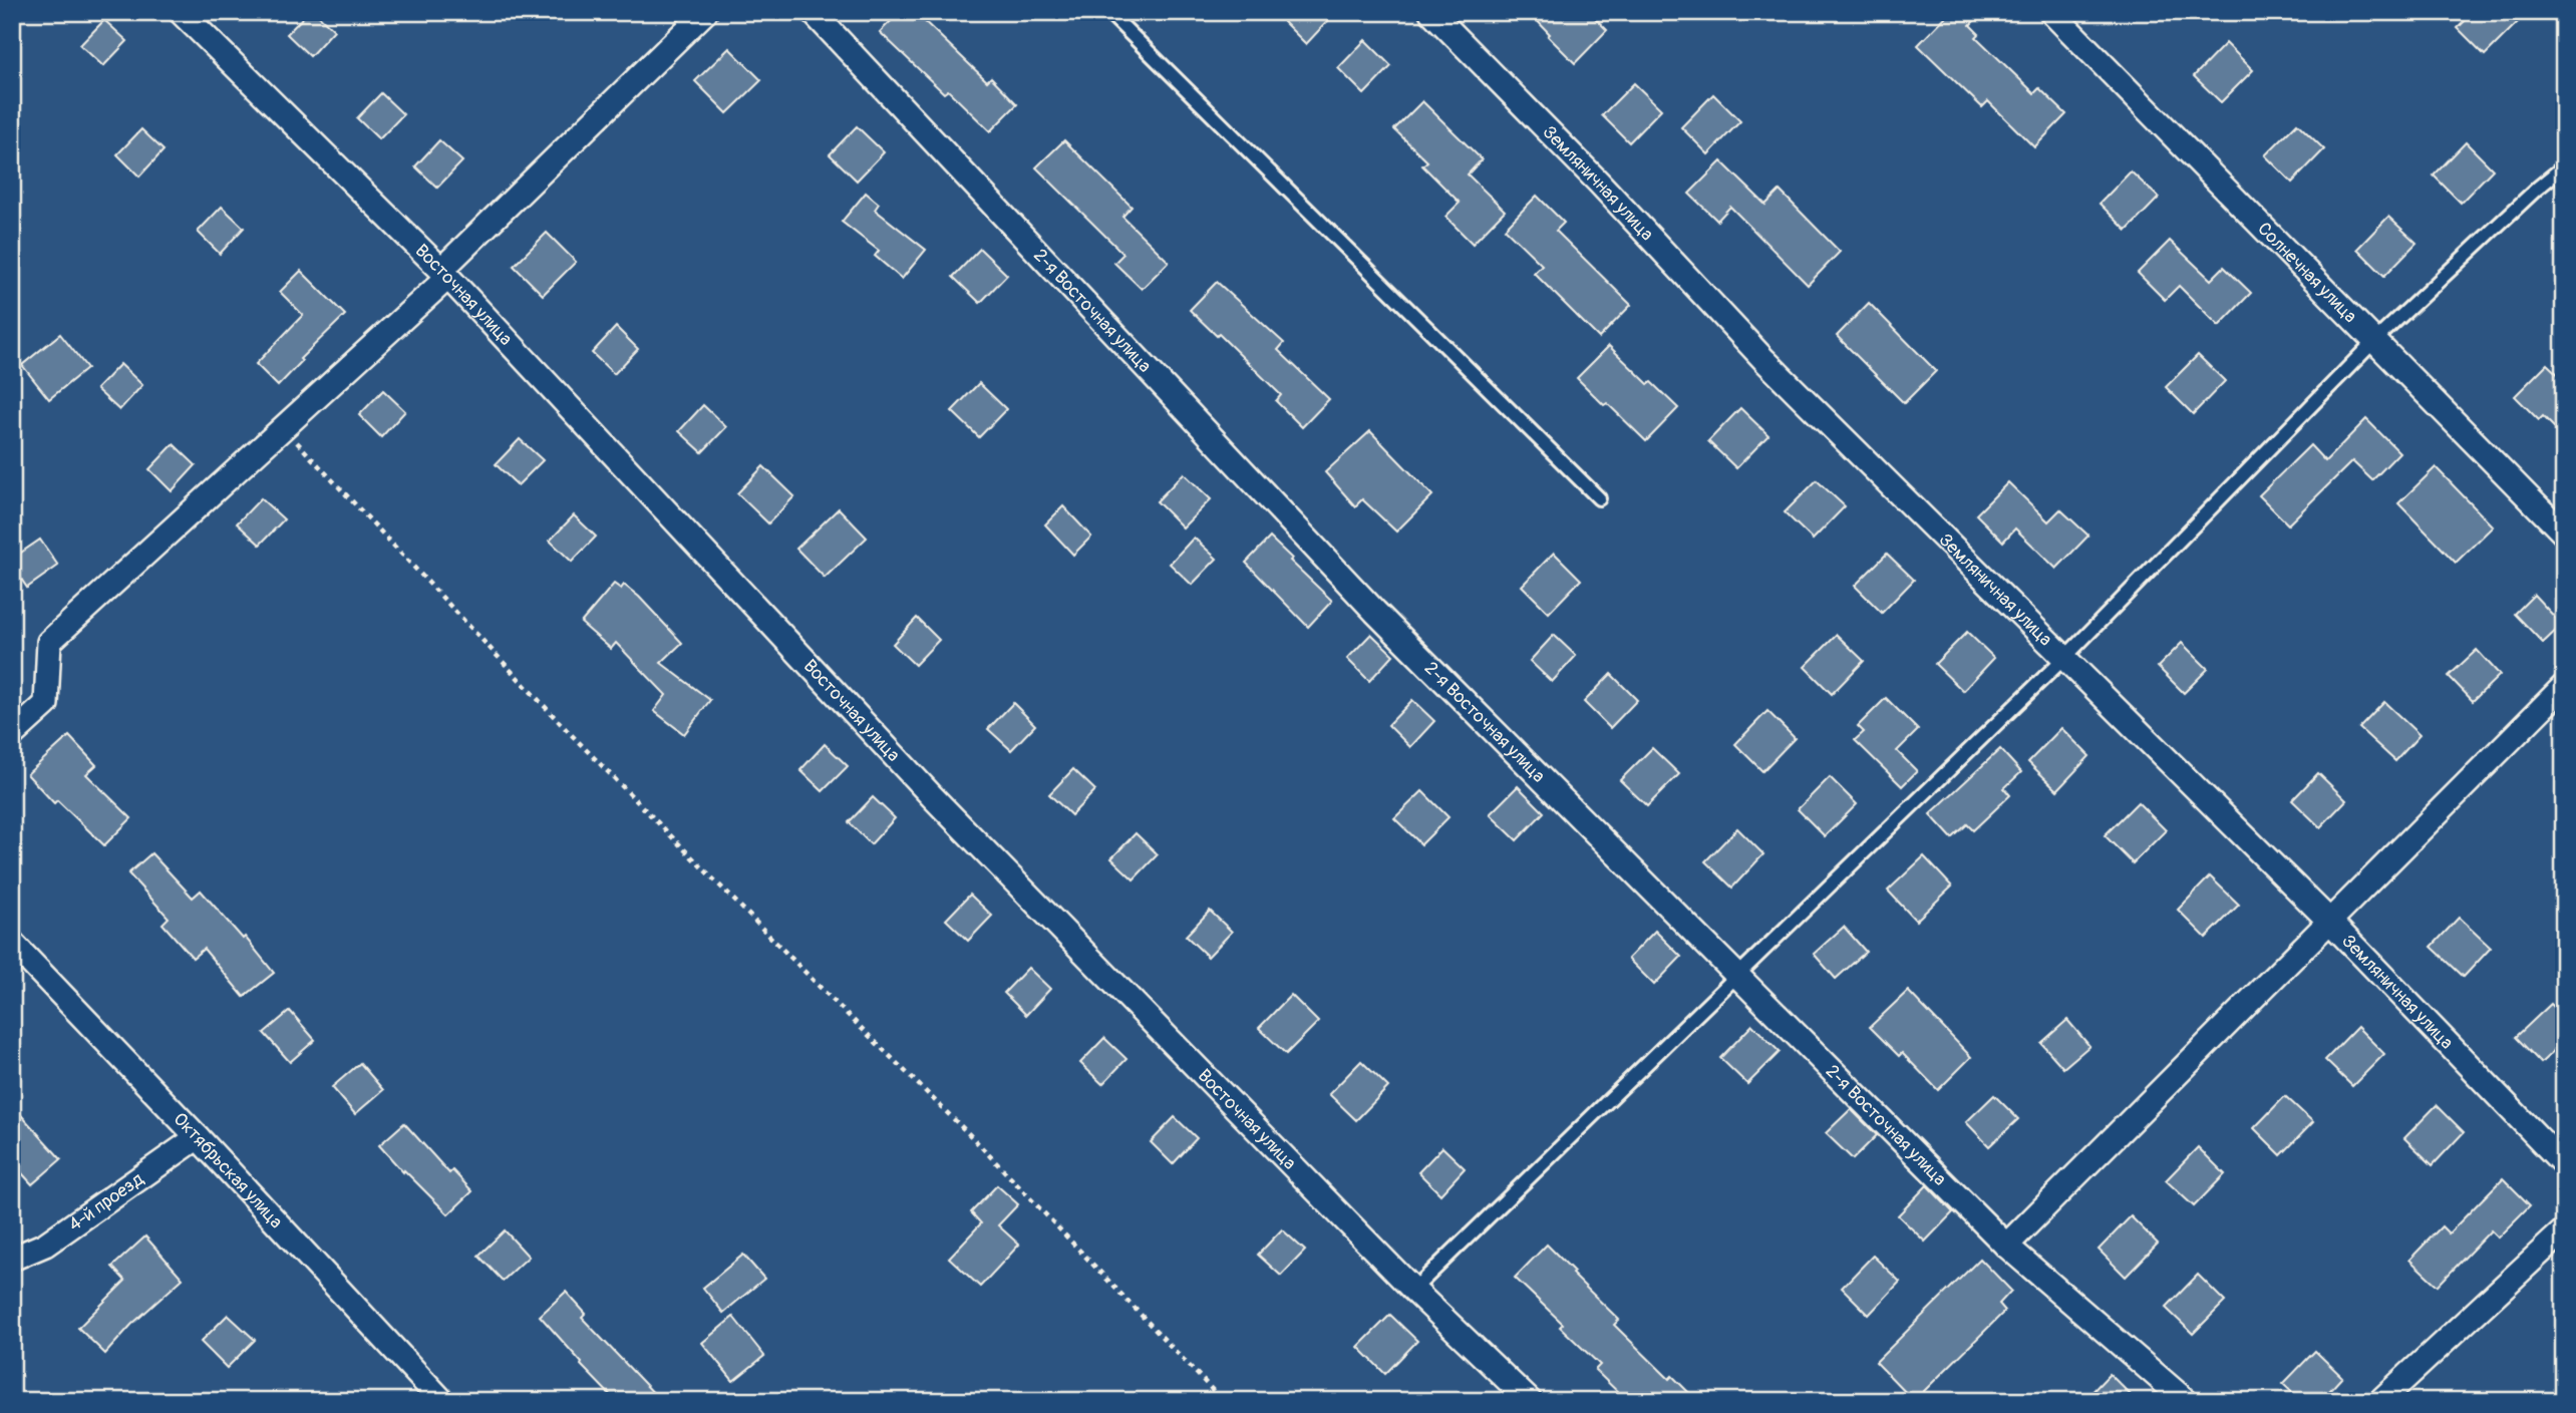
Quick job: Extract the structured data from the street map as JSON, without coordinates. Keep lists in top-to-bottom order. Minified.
{"streets":{"street":["Земляничная улица","Солнечная улица","Восточная улица","2-я Восточная улица","Октябрьская улица","4-й проезд"]},"crossings":[["Октябрьская улица","4-й проезд"]]}
